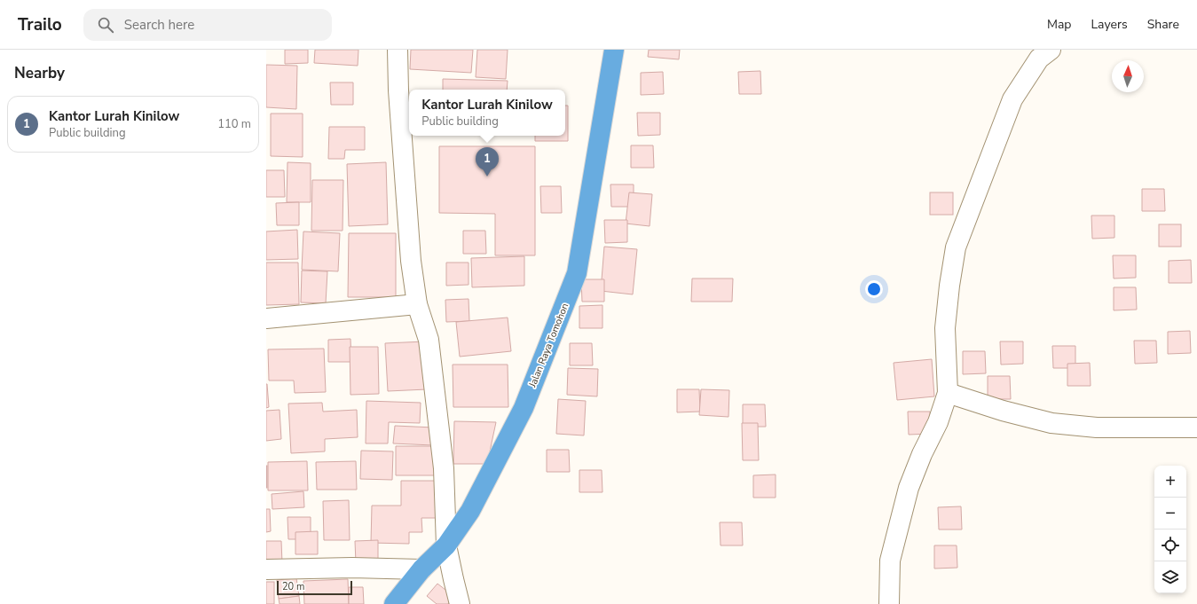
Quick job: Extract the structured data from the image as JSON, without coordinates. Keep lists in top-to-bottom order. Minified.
{"streets":{"highway":["Jalan Raya Tomohon"]},"scale_bar":"20 m","north":"top","page":{"header":"Trailo","search":"Search here","nav":["Map","Layers","Share"],"heading":"Nearby","popup":["Kantor Lurah Kinilow","Public building"],"list":[{"mark":"1","name":"Kantor Lurah Kinilow","note":"Public building","value":"110 m"}],"pins":"1","map_buttons":["+","−"],"scale":"20 m"}}
